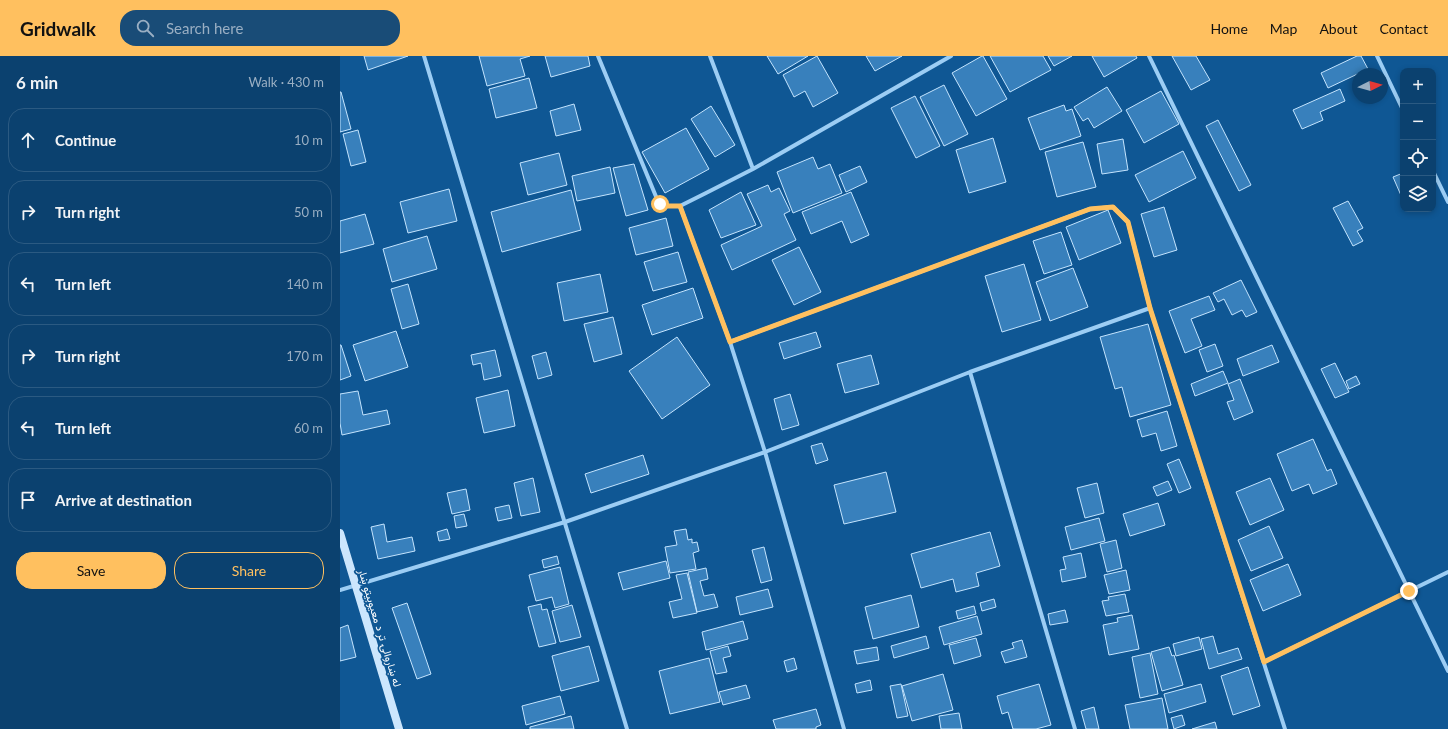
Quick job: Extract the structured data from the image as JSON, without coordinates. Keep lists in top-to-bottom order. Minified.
{"streets":{"street":["له ښاروالۍ تر د معیوبیتو ښار"]},"north":"right","page":{"header":"Gridwalk","search":"Search here","nav":["Home","Map","About","Contact"],"heading":["6 min","Walk · 430 m"],"map_buttons":["+","−"],"list":[["Continue","10 m"],["Turn right","50 m"],["Turn left","140 m"],["Turn right","170 m"],["Turn left","60 m"],"Arrive at destination"],"buttons":["Save","Share"]}}
